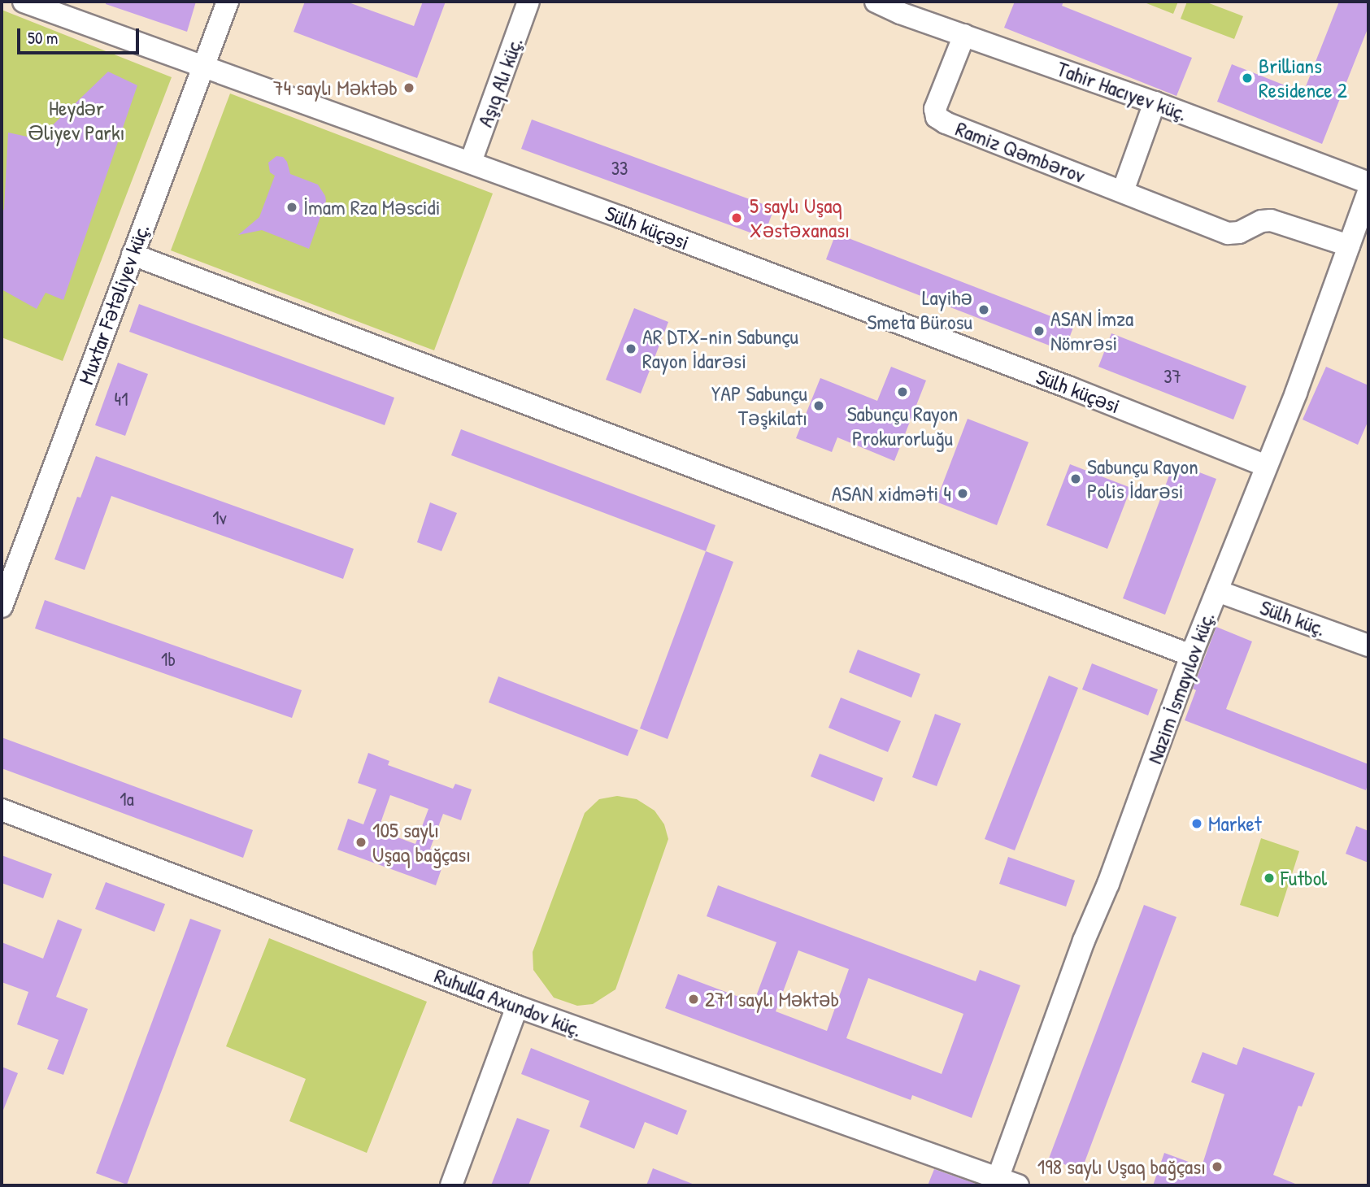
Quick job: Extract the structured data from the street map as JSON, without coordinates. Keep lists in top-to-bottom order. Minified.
{"streets":{"street":["Aşıq Alı küç.","Tahir Hacıyev küç.","Ramiz Qəmbərov","Sülh küçəsi","Muxtar Fətəliyev küç.","Sülh küç.","Nazim İsmayılov küç.","Ruhulla Axundov küç."]},"crossings":[["Aşıq Alı küç.","Sülh küçəsi"],["Tahir Hacıyev küç.","Ramiz Qəmbərov"],["Ramiz Qəmbərov","Nazim İsmayılov küç."],["Sülh küçəsi","Muxtar Fətəliyev küç."],["Sülh küçəsi","Nazim İsmayılov küç."],["Sülh küç.","Nazim İsmayılov küç."],["Nazim İsmayılov küç.","Ruhulla Axundov küç."]],"parks":["Heydər Əliyev Parkı"],"places":["Brillians Residence 2","74 saylı Məktəb","İmam Rza Məscidi","5 saylı Uşaq Xəstəxanası","Layihə Smeta Bürosu","ASAN İmza Nömrəsi","AR DTX-nin Sabunçu Rayon İdarəsi","Sabunçu Rayon Prokurorluğu","YAP Sabunçu Təşkilatı","Sabunçu Rayon Polis İdarəsi","ASAN xidməti 4","Market","105 saylı Uşaq bağçası","Futbol","271 saylı Məktəb","198 saylı Uşaq bağçası"],"house_numbers":["33","37","41","1v","1b","1a"],"scale_bar":"50 m"}
